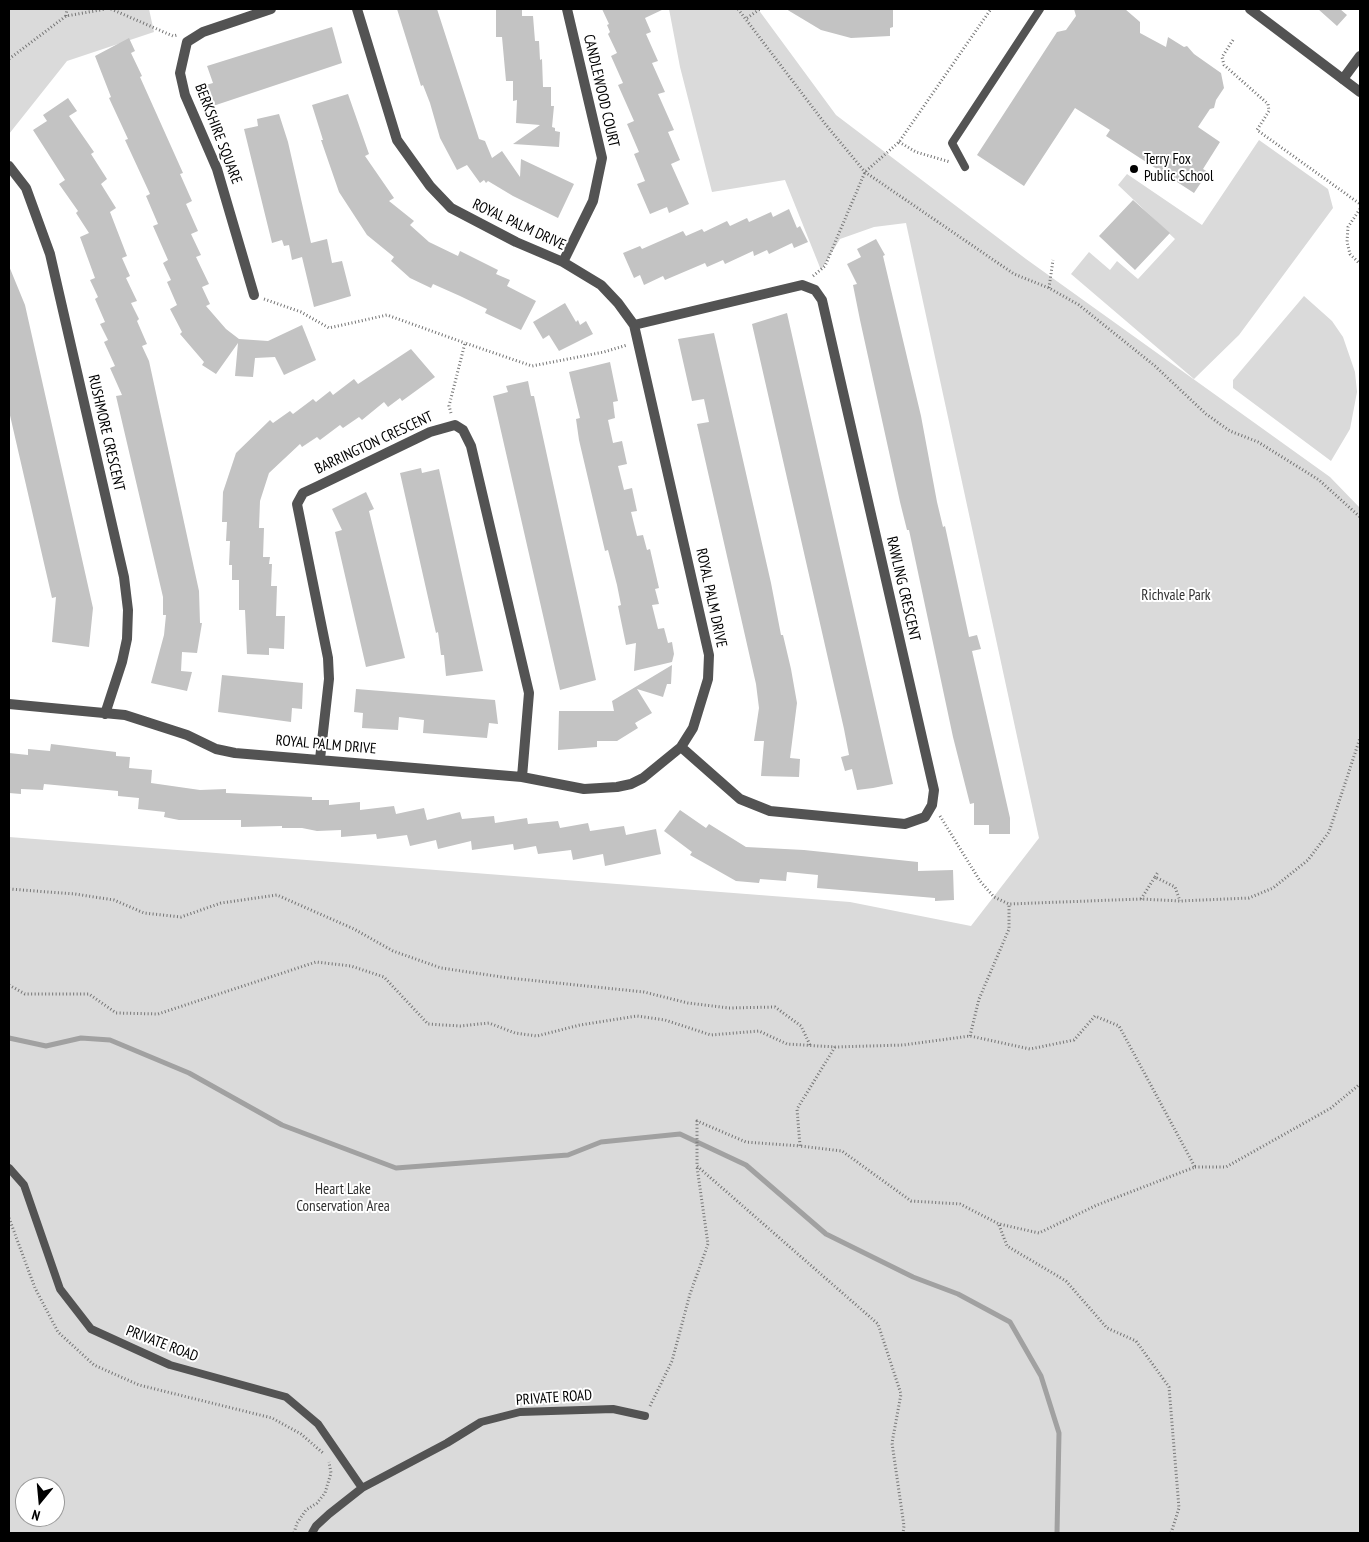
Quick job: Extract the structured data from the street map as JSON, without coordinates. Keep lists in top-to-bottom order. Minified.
{"streets":{"street":["CANDLEWOOD COURT","BERKSHIRE SQUARE","ROYAL PALM DRIVE","RUSHMORE CRESCENT","BARRINGTON CRESCENT","RAWLING CRESCENT"],"lane":["PRIVATE ROAD"]},"crossings":[["CANDLEWOOD COURT","ROYAL PALM DRIVE"],["ROYAL PALM DRIVE","RUSHMORE CRESCENT"],["ROYAL PALM DRIVE","BARRINGTON CRESCENT"]],"parks":["Richvale Park","Heart Lake Conservation Area"],"places":["Terry Fox Public School"],"north":"bottom"}
